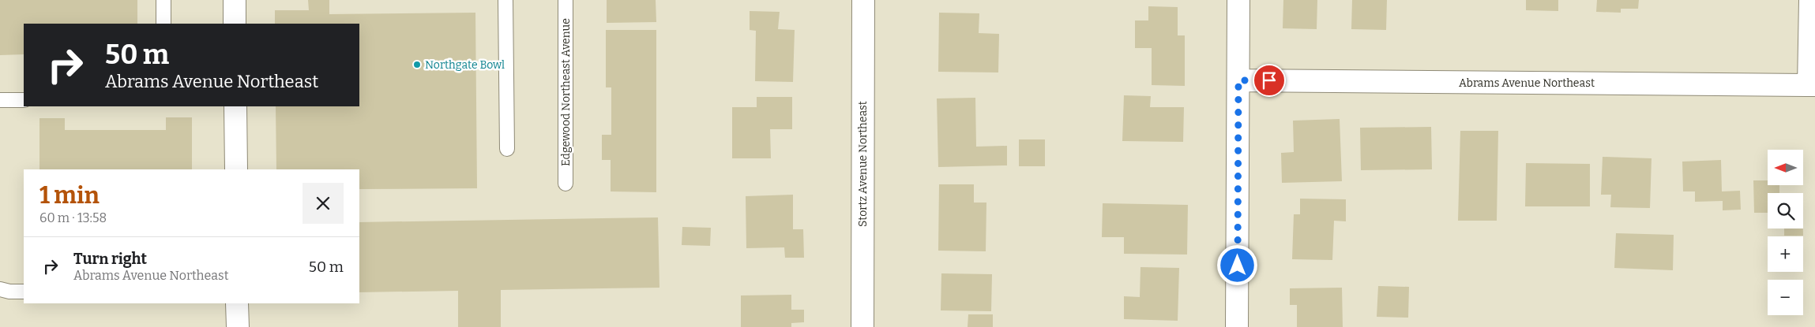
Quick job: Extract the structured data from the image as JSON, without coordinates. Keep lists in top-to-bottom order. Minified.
{"streets":{"street":["Abrams Avenue Northeast","Stortz Avenue Northeast"],"lane":["Edgewood Northeast Avenue"]},"places":["Northgate Bowl"],"north":"left","page":{"turn":["50 m","Abrams Avenue Northeast"],"map_buttons":["+","−"],"heading":["1 min","60 m · 13:58"],"list":[{"name":"Turn right","note":"Abrams Avenue Northeast","value":"50 m"}]}}
